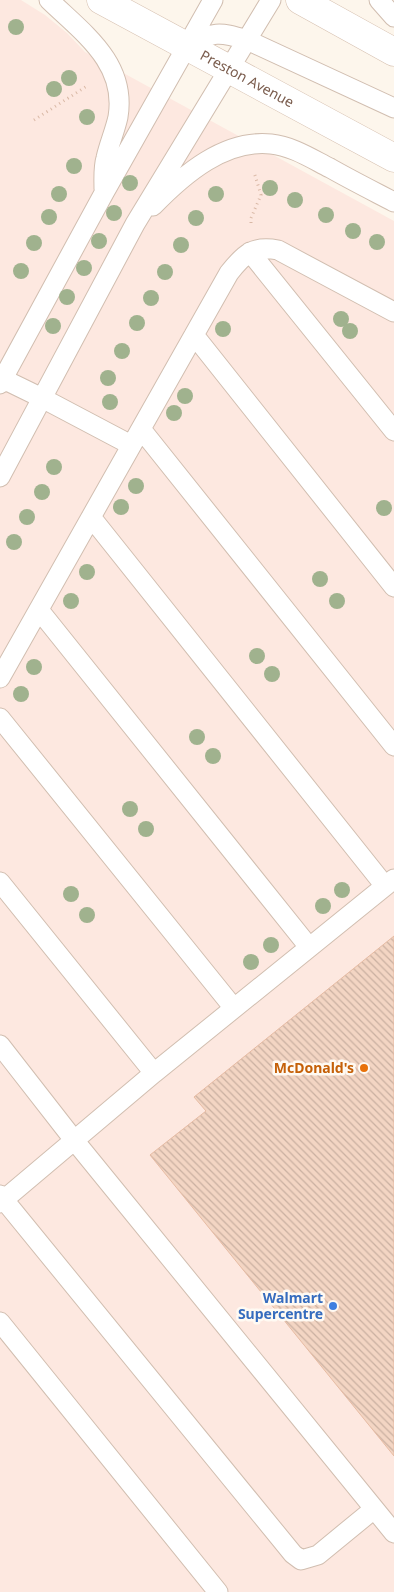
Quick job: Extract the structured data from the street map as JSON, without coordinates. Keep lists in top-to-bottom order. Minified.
{"streets":{"main road":["Preston Avenue"]},"places":["McDonald's","Walmart Supercentre"]}
